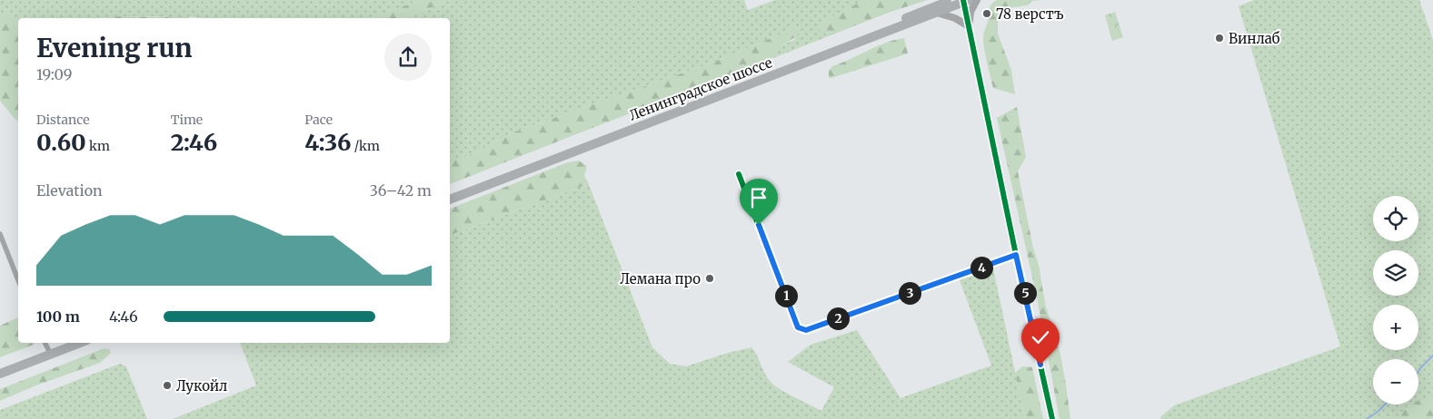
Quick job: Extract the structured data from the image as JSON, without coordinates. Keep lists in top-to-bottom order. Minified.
{"streets":{"highway":["Ленинградское шоссе"]},"places":["78 верстъ","Винлаб","Лемана про","Лукойл"],"page":{"heading":["Evening run","19:09"],"stats":[["Distance","0.60 km"],["Time","2:46"],["Pace","4:36 /km"]],"chart":["Elevation","36–42 m"],"map_buttons":["+","−"],"pins":["4","3","5","1","2"],"list":[{"name":"100 m","note":"4:46"}]}}
